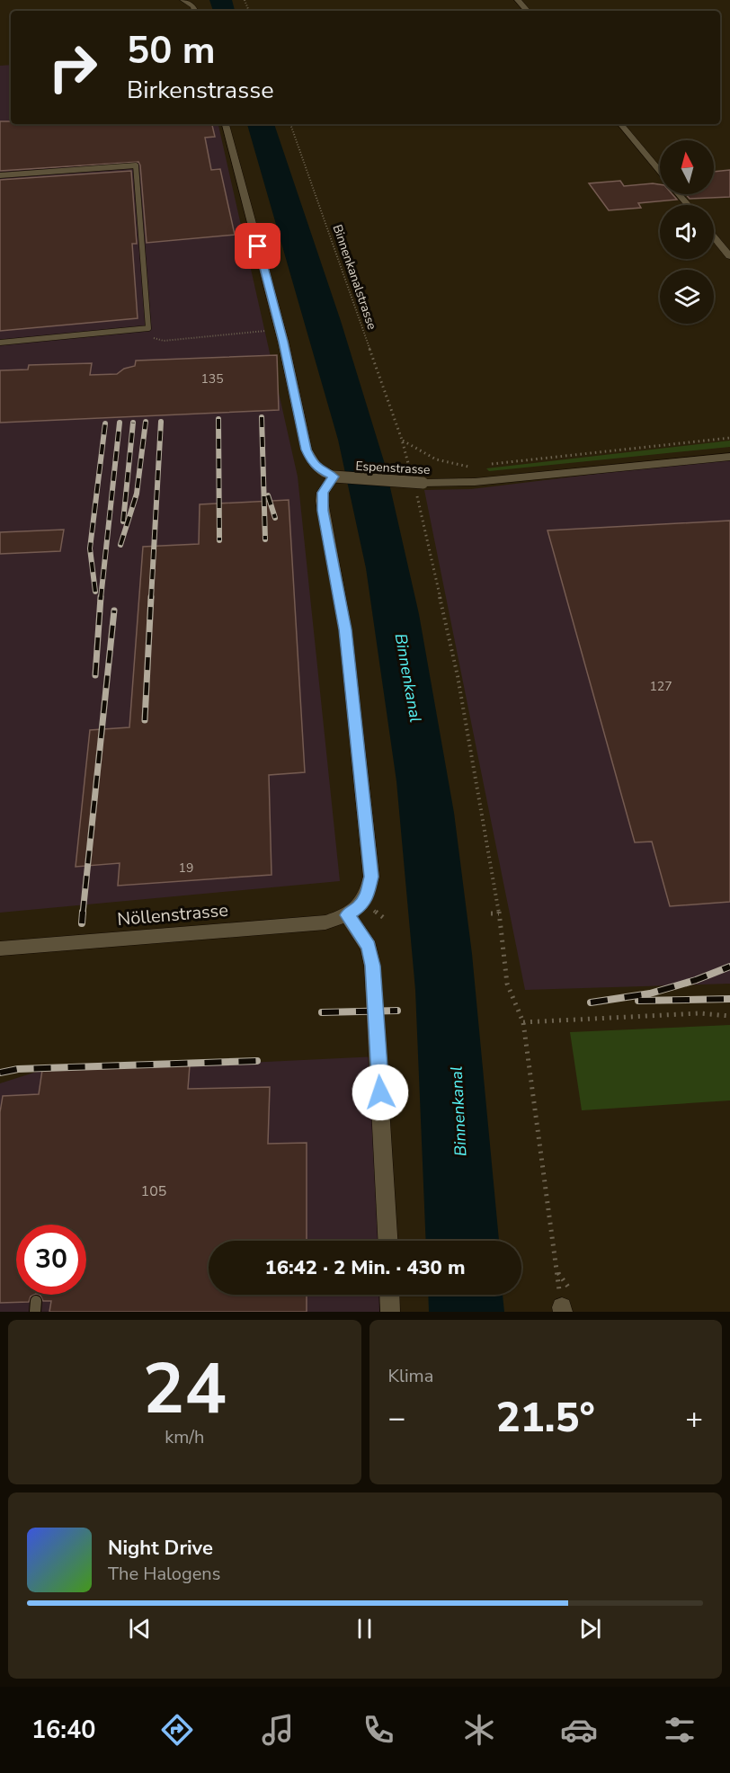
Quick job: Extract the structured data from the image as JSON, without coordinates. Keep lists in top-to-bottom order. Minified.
{"streets":{"street":["Espenstrasse","Nöllenstrasse"],"path":["Binnenkanalstrasse"]},"water":["Binnenkanal"],"house_numbers":["135","127","19","105"],"north":"top","page":{"turn":["50 m","Birkenstrasse"],"limit":"30","trip":"16:42 · 2 Min. · 430 m","tile":[["24","km/h"],"Klima"],"heat":["−","21.5°","+"],"song":["Night Drive","The Halogens"],"tabs":"16:40"}}
